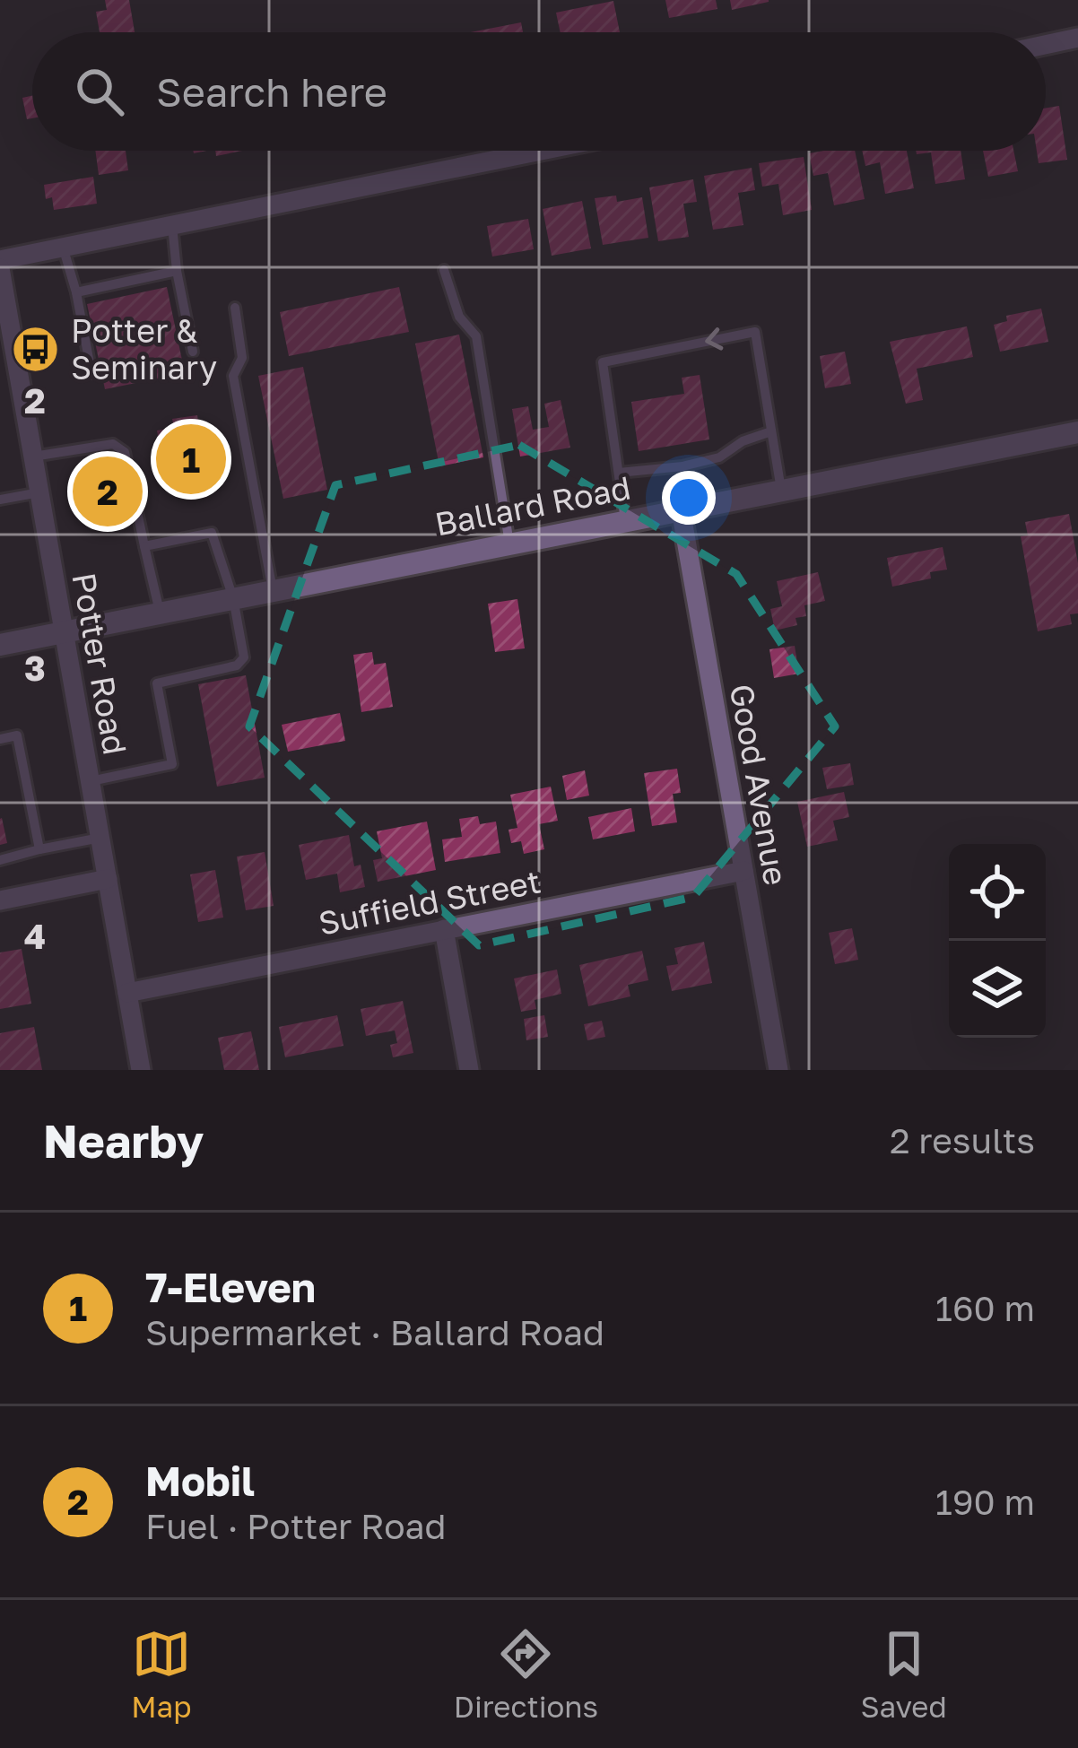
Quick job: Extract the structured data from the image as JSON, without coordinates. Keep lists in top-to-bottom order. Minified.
{"streets":{"street":["Ballard Road","Potter Road","Good Avenue","Suffield Street"]},"crossings":[["Ballard Road","Potter Road"],["Ballard Road","Good Avenue"],["Potter Road","Suffield Street"],["Good Avenue","Suffield Street"]],"places":{"bus stop":["Potter & Seminary"]},"page":{"search":"Search here","pins":["1","2"],"heading":["Nearby","2 results"],"list":[{"mark":"1","name":"7-Eleven","note":"Supermarket · Ballard Road","value":"160 m"},{"mark":"2","name":"Mobil","note":"Fuel · Potter Road","value":"190 m"}],"nav":["Map","Directions","Saved"]},"grid":{"rows":["2","3","4"]}}
